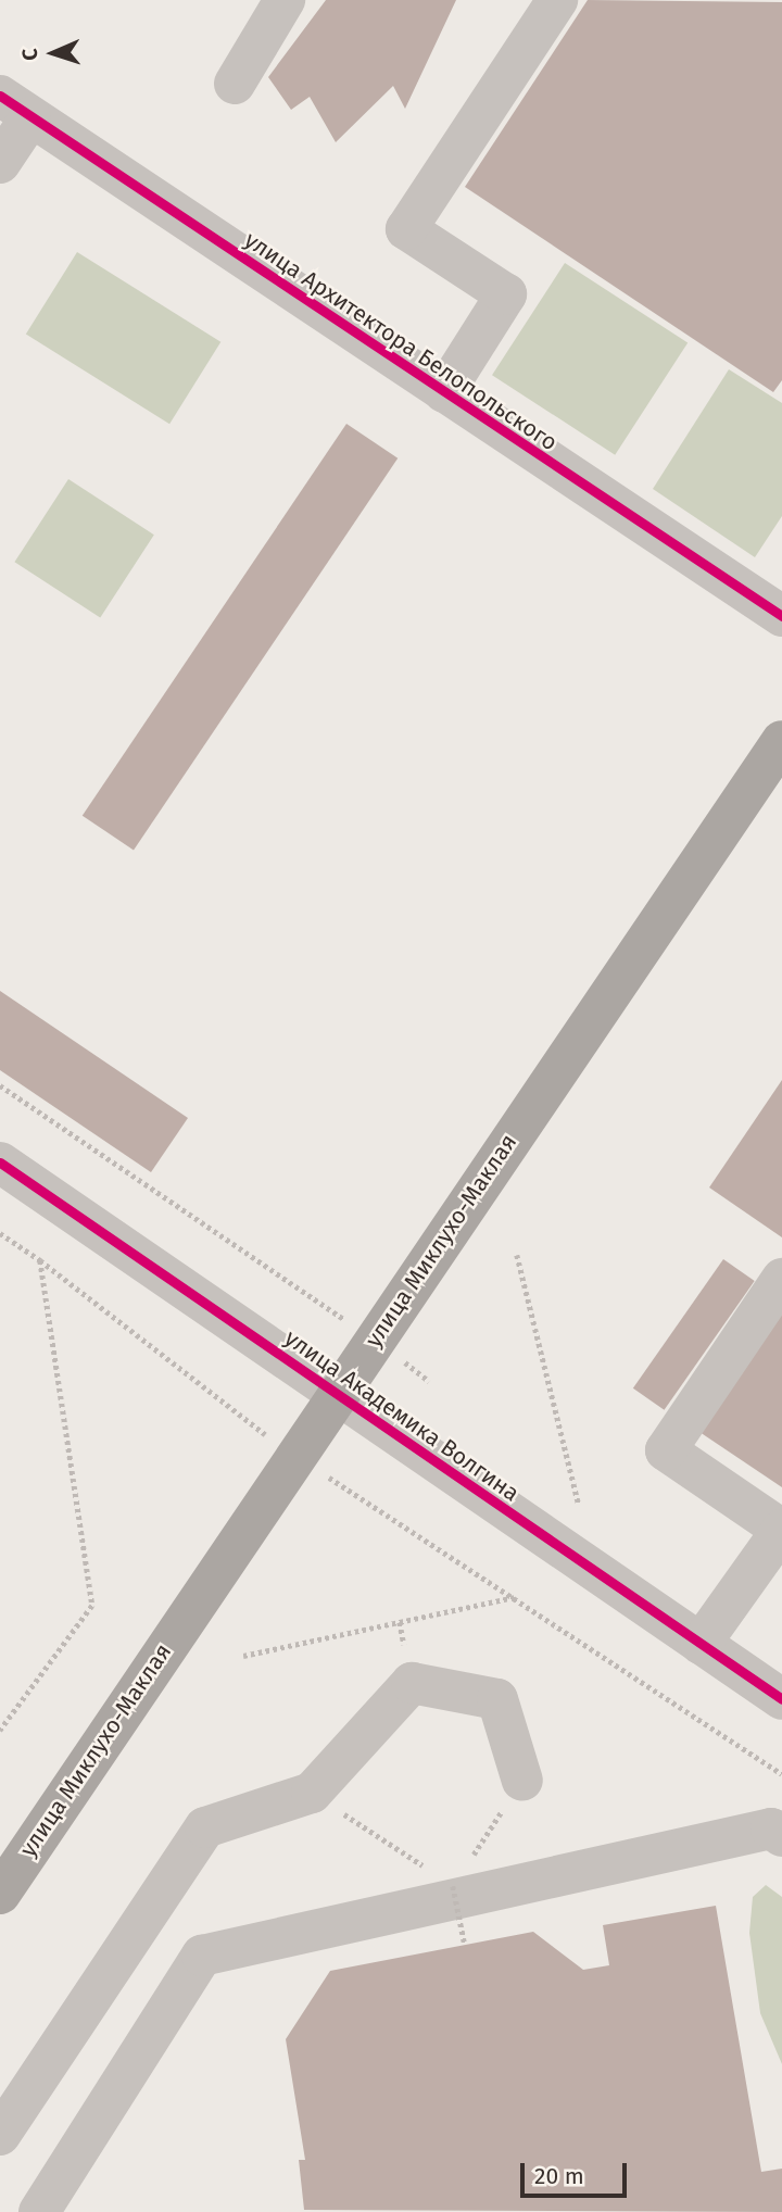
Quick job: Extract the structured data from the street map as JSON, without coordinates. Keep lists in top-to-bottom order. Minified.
{"streets":{"main road":["улица Миклухо-Маклая"],"street":["улица Архитектора Белопольского","улица Академика Волгина"]},"crossings":[["улица Миклухо-Маклая","улица Академика Волгина"]],"scale_bar":"20 m","north":"left"}
